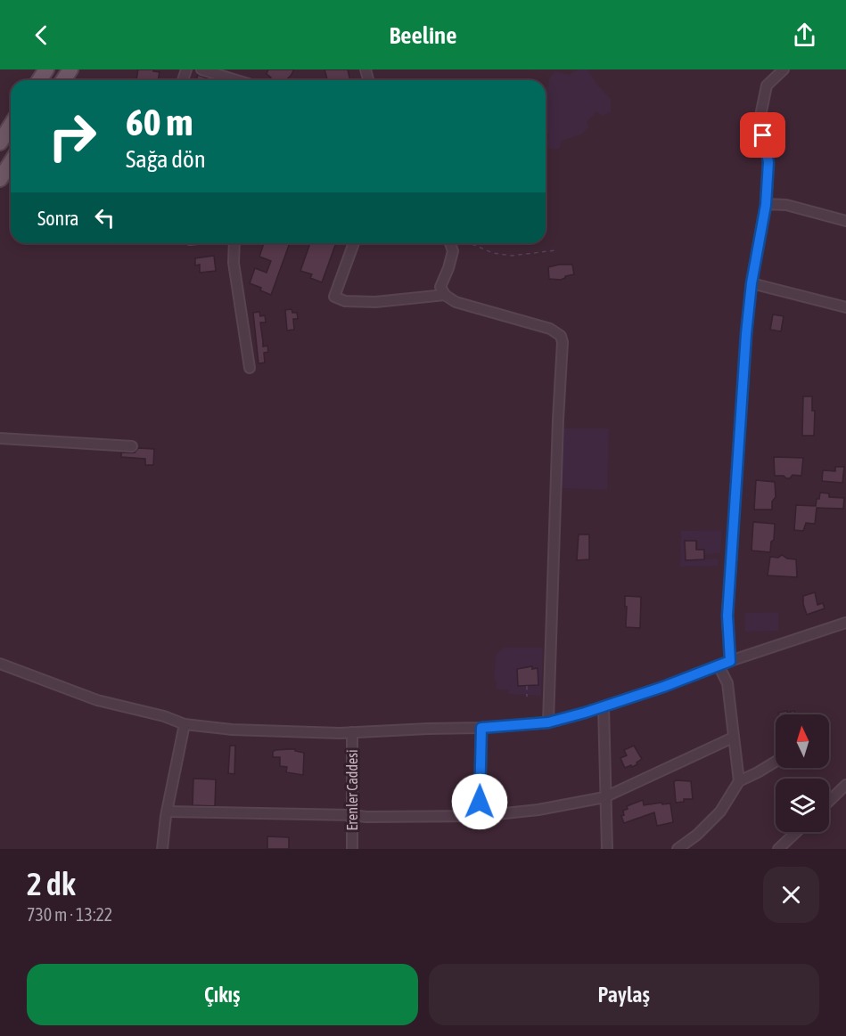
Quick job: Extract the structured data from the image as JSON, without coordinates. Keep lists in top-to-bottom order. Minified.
{"streets":{"street":["Erenler Caddesi"]},"north":"top","page":{"header":"Beeline","turn":["60 m","Sağa dön"],"then":"Sonra","heading":["2 dk","730 m · 13:22"],"buttons":["Çıkış","Paylaş"]}}
